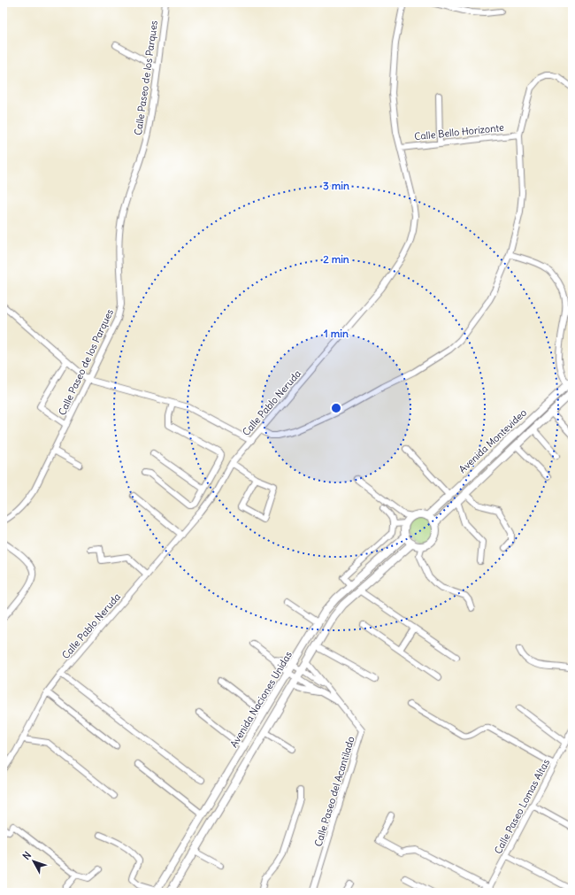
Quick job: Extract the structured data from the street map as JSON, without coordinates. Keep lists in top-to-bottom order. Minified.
{"streets":{"street":["Calle Paseo de los Parques","Calle Bello Horizonte","Calle Pablo Neruda","Avenida Montevideo","Avenida Naciones Unidas","Calle Paseo del Acantilado","Calle Paseo Lomas Altas"]},"crossings":[["Calle Bello Horizonte","Calle Pablo Neruda"],["Avenida Montevideo","Avenida Naciones Unidas"],["Avenida Naciones Unidas","Calle Paseo del Acantilado"]],"north":"top left","rings":["3 min","2 min","1 min"]}
